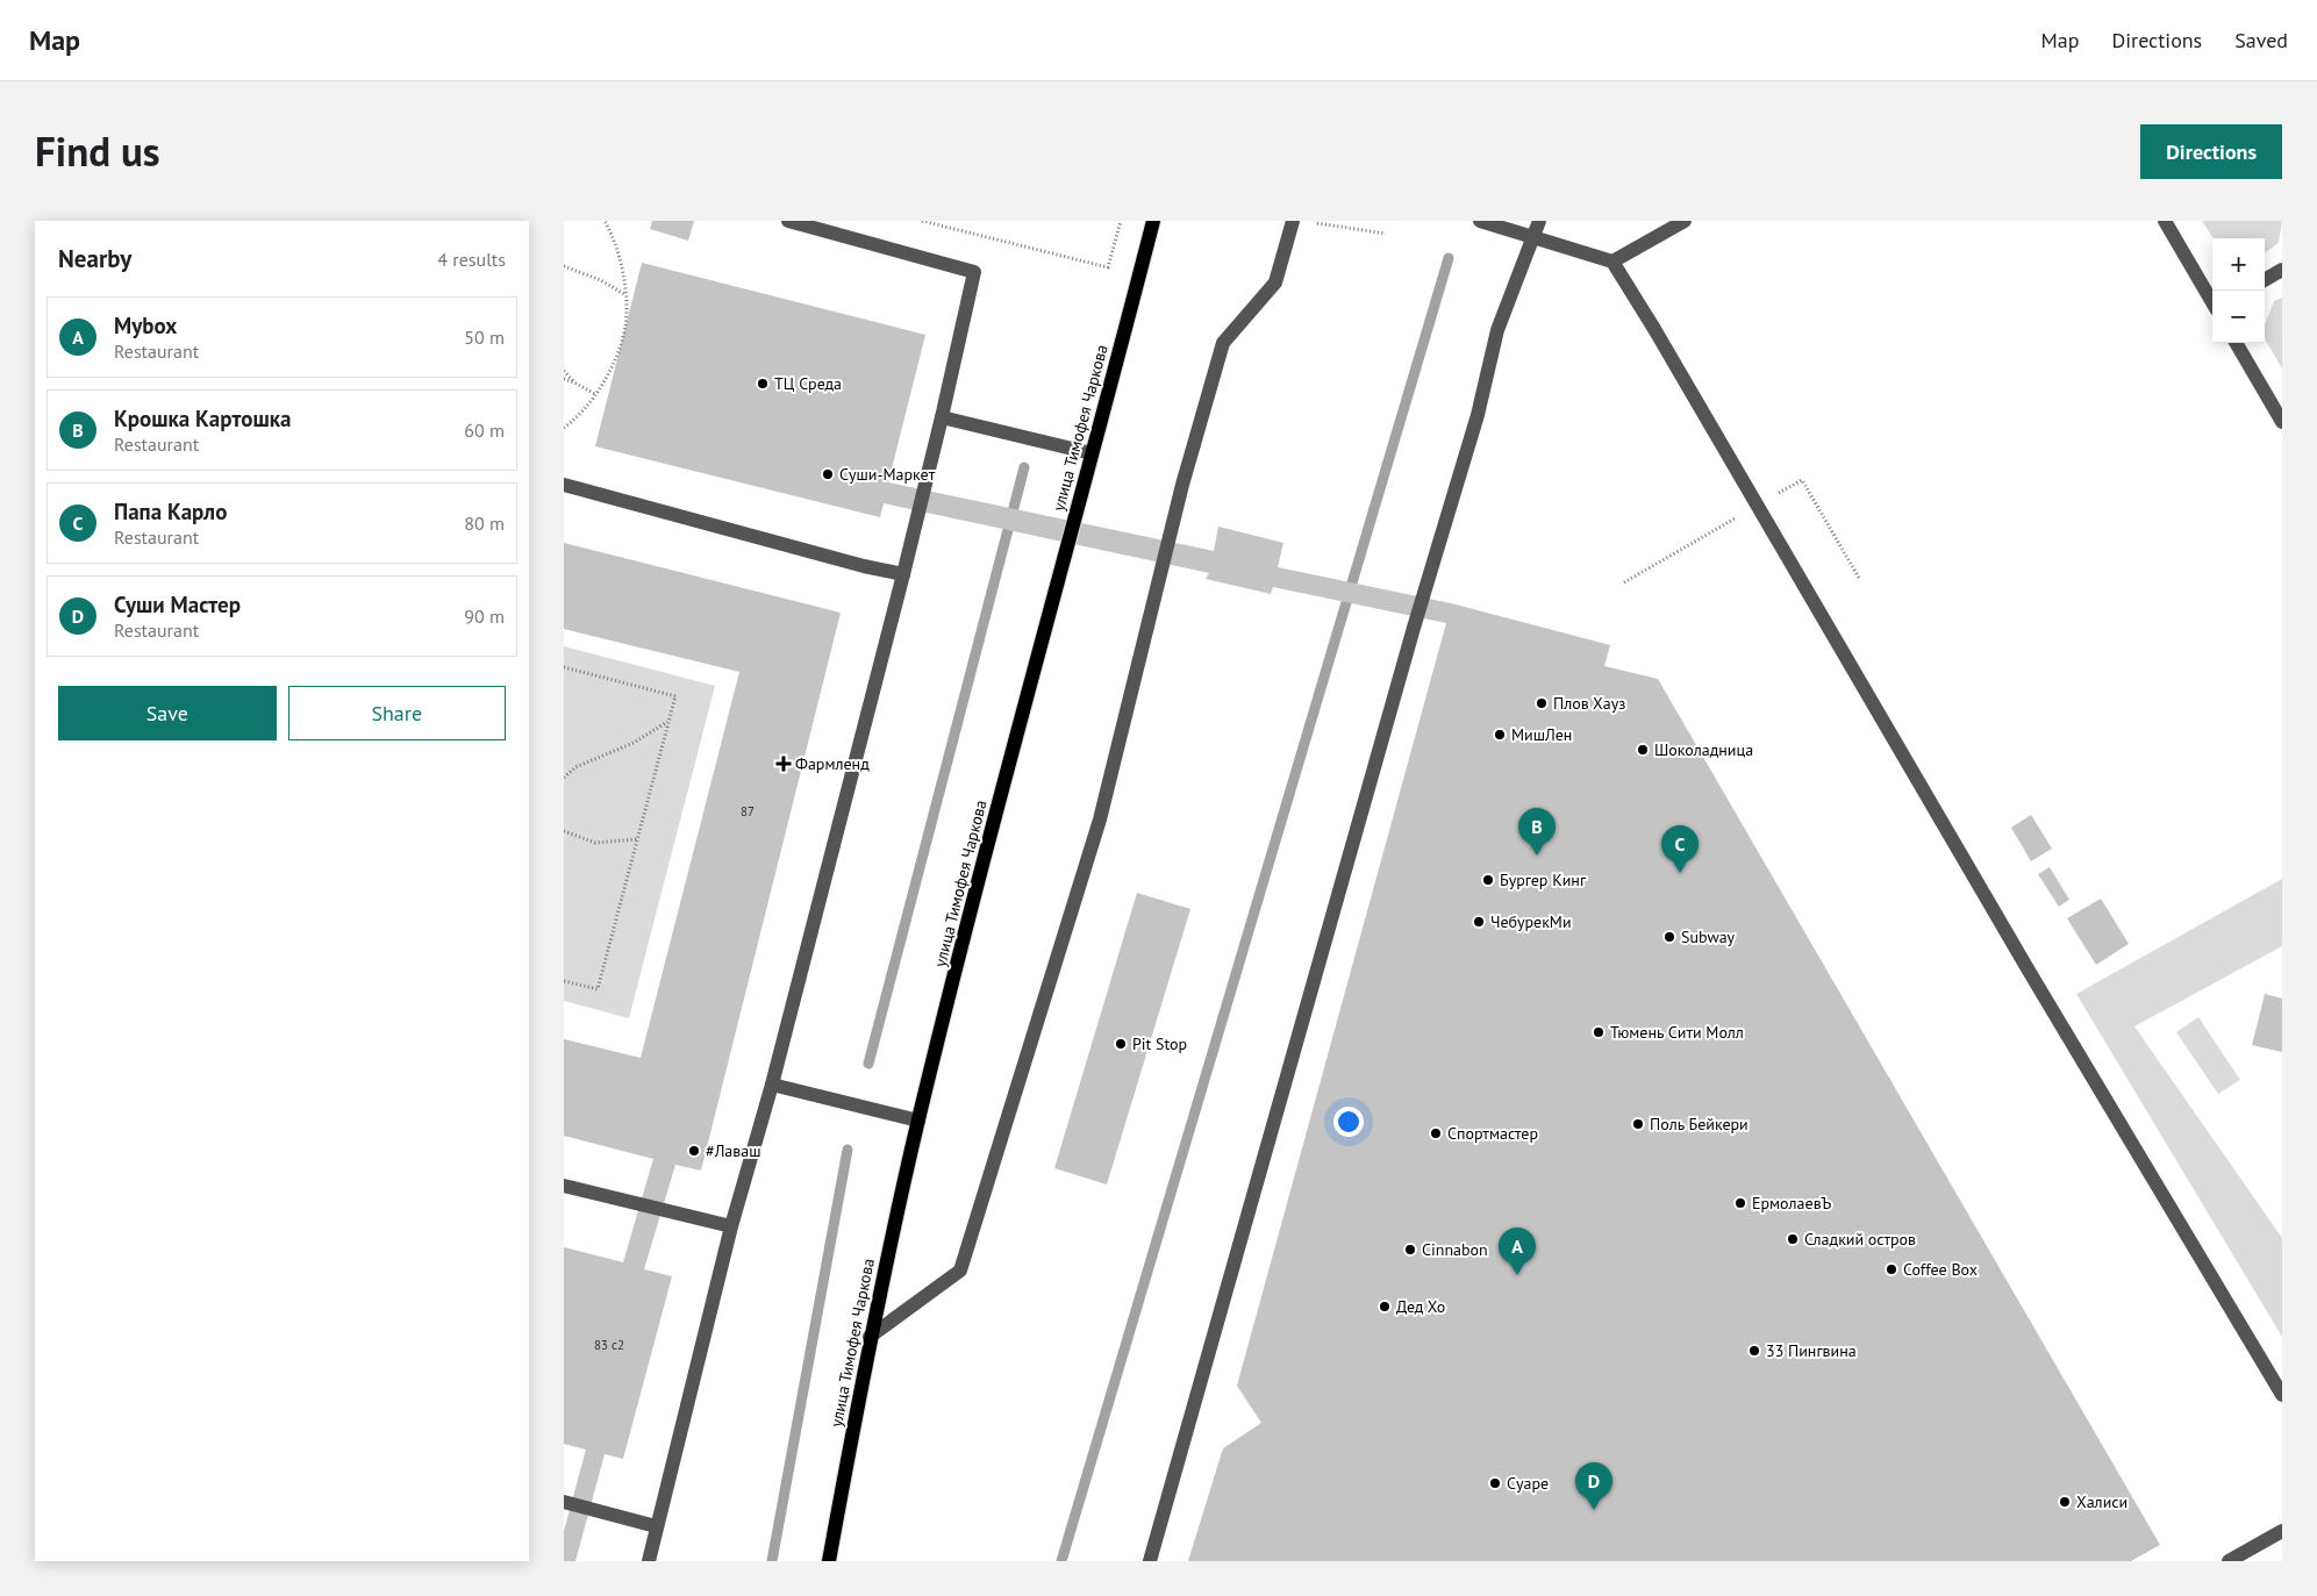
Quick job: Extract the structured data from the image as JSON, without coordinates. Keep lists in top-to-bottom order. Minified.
{"streets":{"main road":["улица Тимофея Чаркова"]},"places":{"other":["ТЦ Среда","Суши-Маркет","Плов Хауз","МишЛен","Шоколадница","Бургер Кинг","ЧебурекМи","Subway","Тюмень Сити Молл","Pit Stop","Поль Бейкери","Спортмастер","#Лаваш","ЕрмолаевЪ","Сладкий остров","Cinnabon","Coffee Box","Дед Хо","33 Пингвина","Суаре","Халиси"],"health":["Фармленд"]},"house_numbers":["87","83 с2"],"page":{"header":"Map","nav":["Map","Directions","Saved"],"title":"Find us","buttons":["Directions",["Save","Share"]],"heading":["Nearby","4 results"],"map_buttons":["+","−"],"list":[{"mark":"A","name":"Mybox","note":"Restaurant","value":"50 m"},{"mark":"B","name":"Крошка Картошка","note":"Restaurant","value":"60 m"},{"mark":"C","name":"Папа Карло","note":"Restaurant","value":"80 m"},{"mark":"D","name":"Суши Мастер","note":"Restaurant","value":"90 m"}],"pins":["B","C","A","D"]}}
